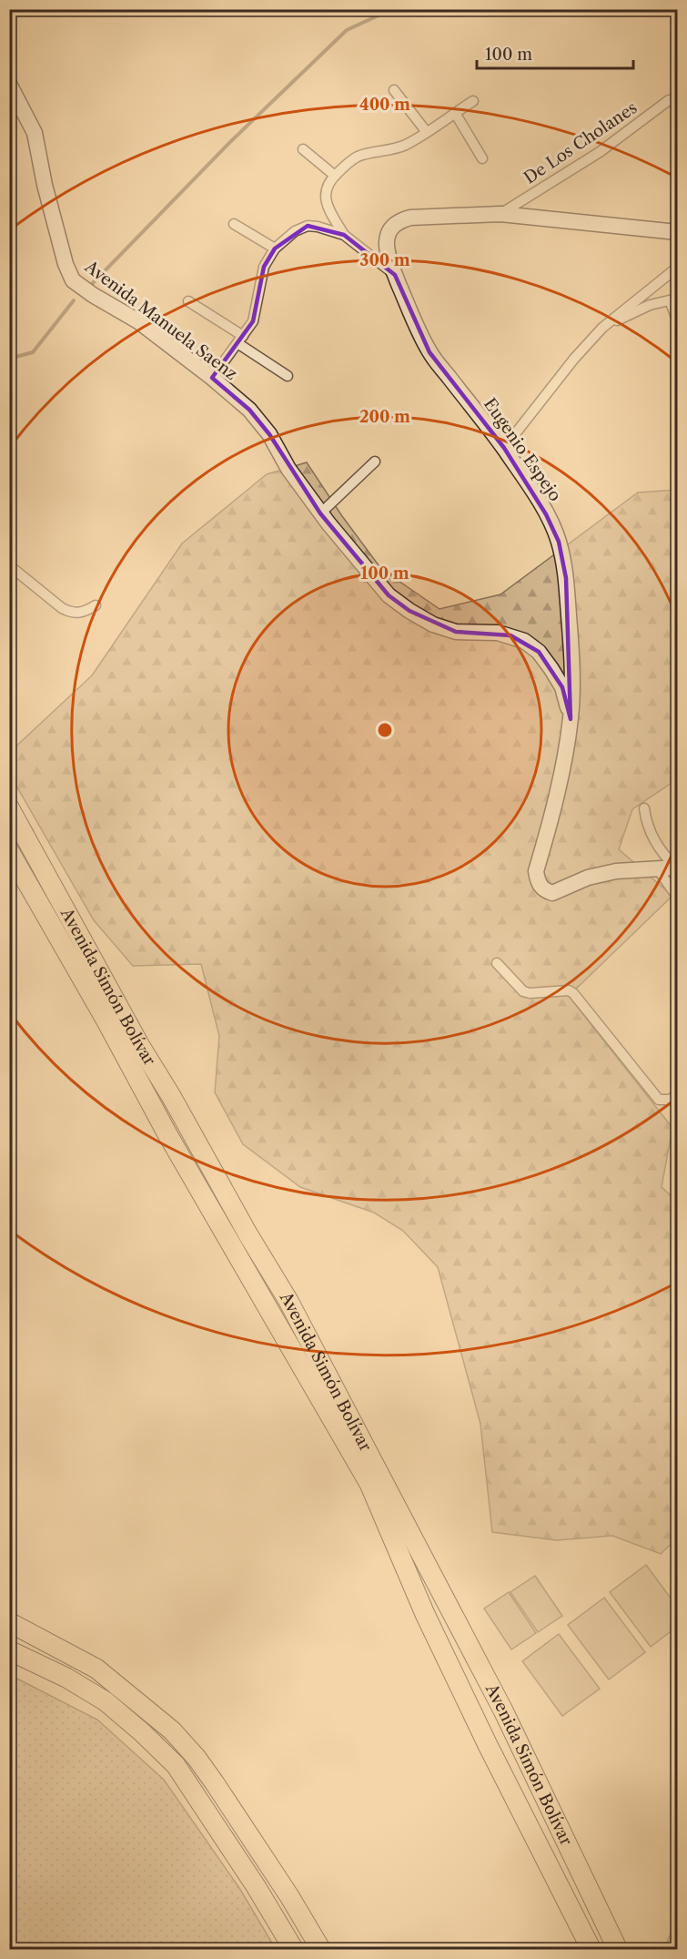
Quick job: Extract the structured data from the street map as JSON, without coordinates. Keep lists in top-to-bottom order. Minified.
{"streets":{"highway":["Avenida Simón Bolívar"],"street":["De Los Cholanes","Avenida Manuela Saenz","Eugenio Espejo"]},"crossings":[["De Los Cholanes","Eugenio Espejo"],["Avenida Manuela Saenz","Eugenio Espejo"]],"scale_bar":"100 m","rings":["400 m","300 m","200 m","100 m"]}
